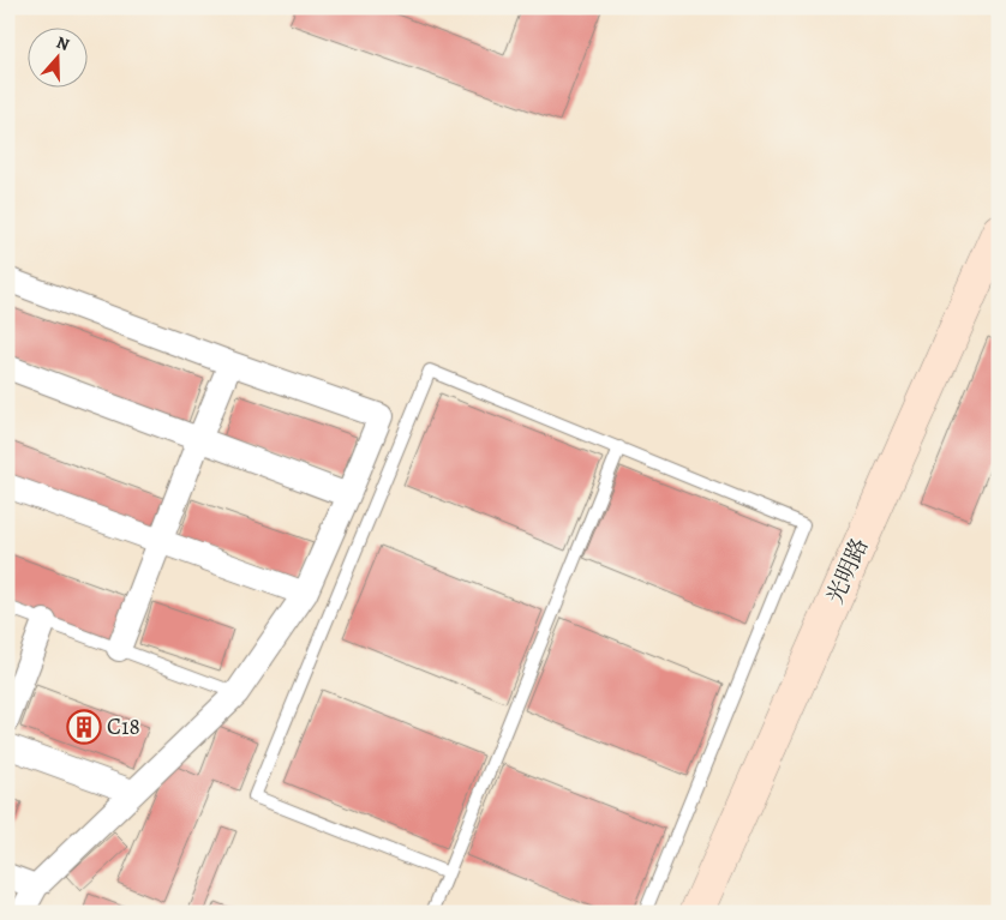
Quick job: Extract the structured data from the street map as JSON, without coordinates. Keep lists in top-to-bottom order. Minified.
{"streets":{"street":["光明路"]},"places":{"building":["C18"]},"north":"top"}
